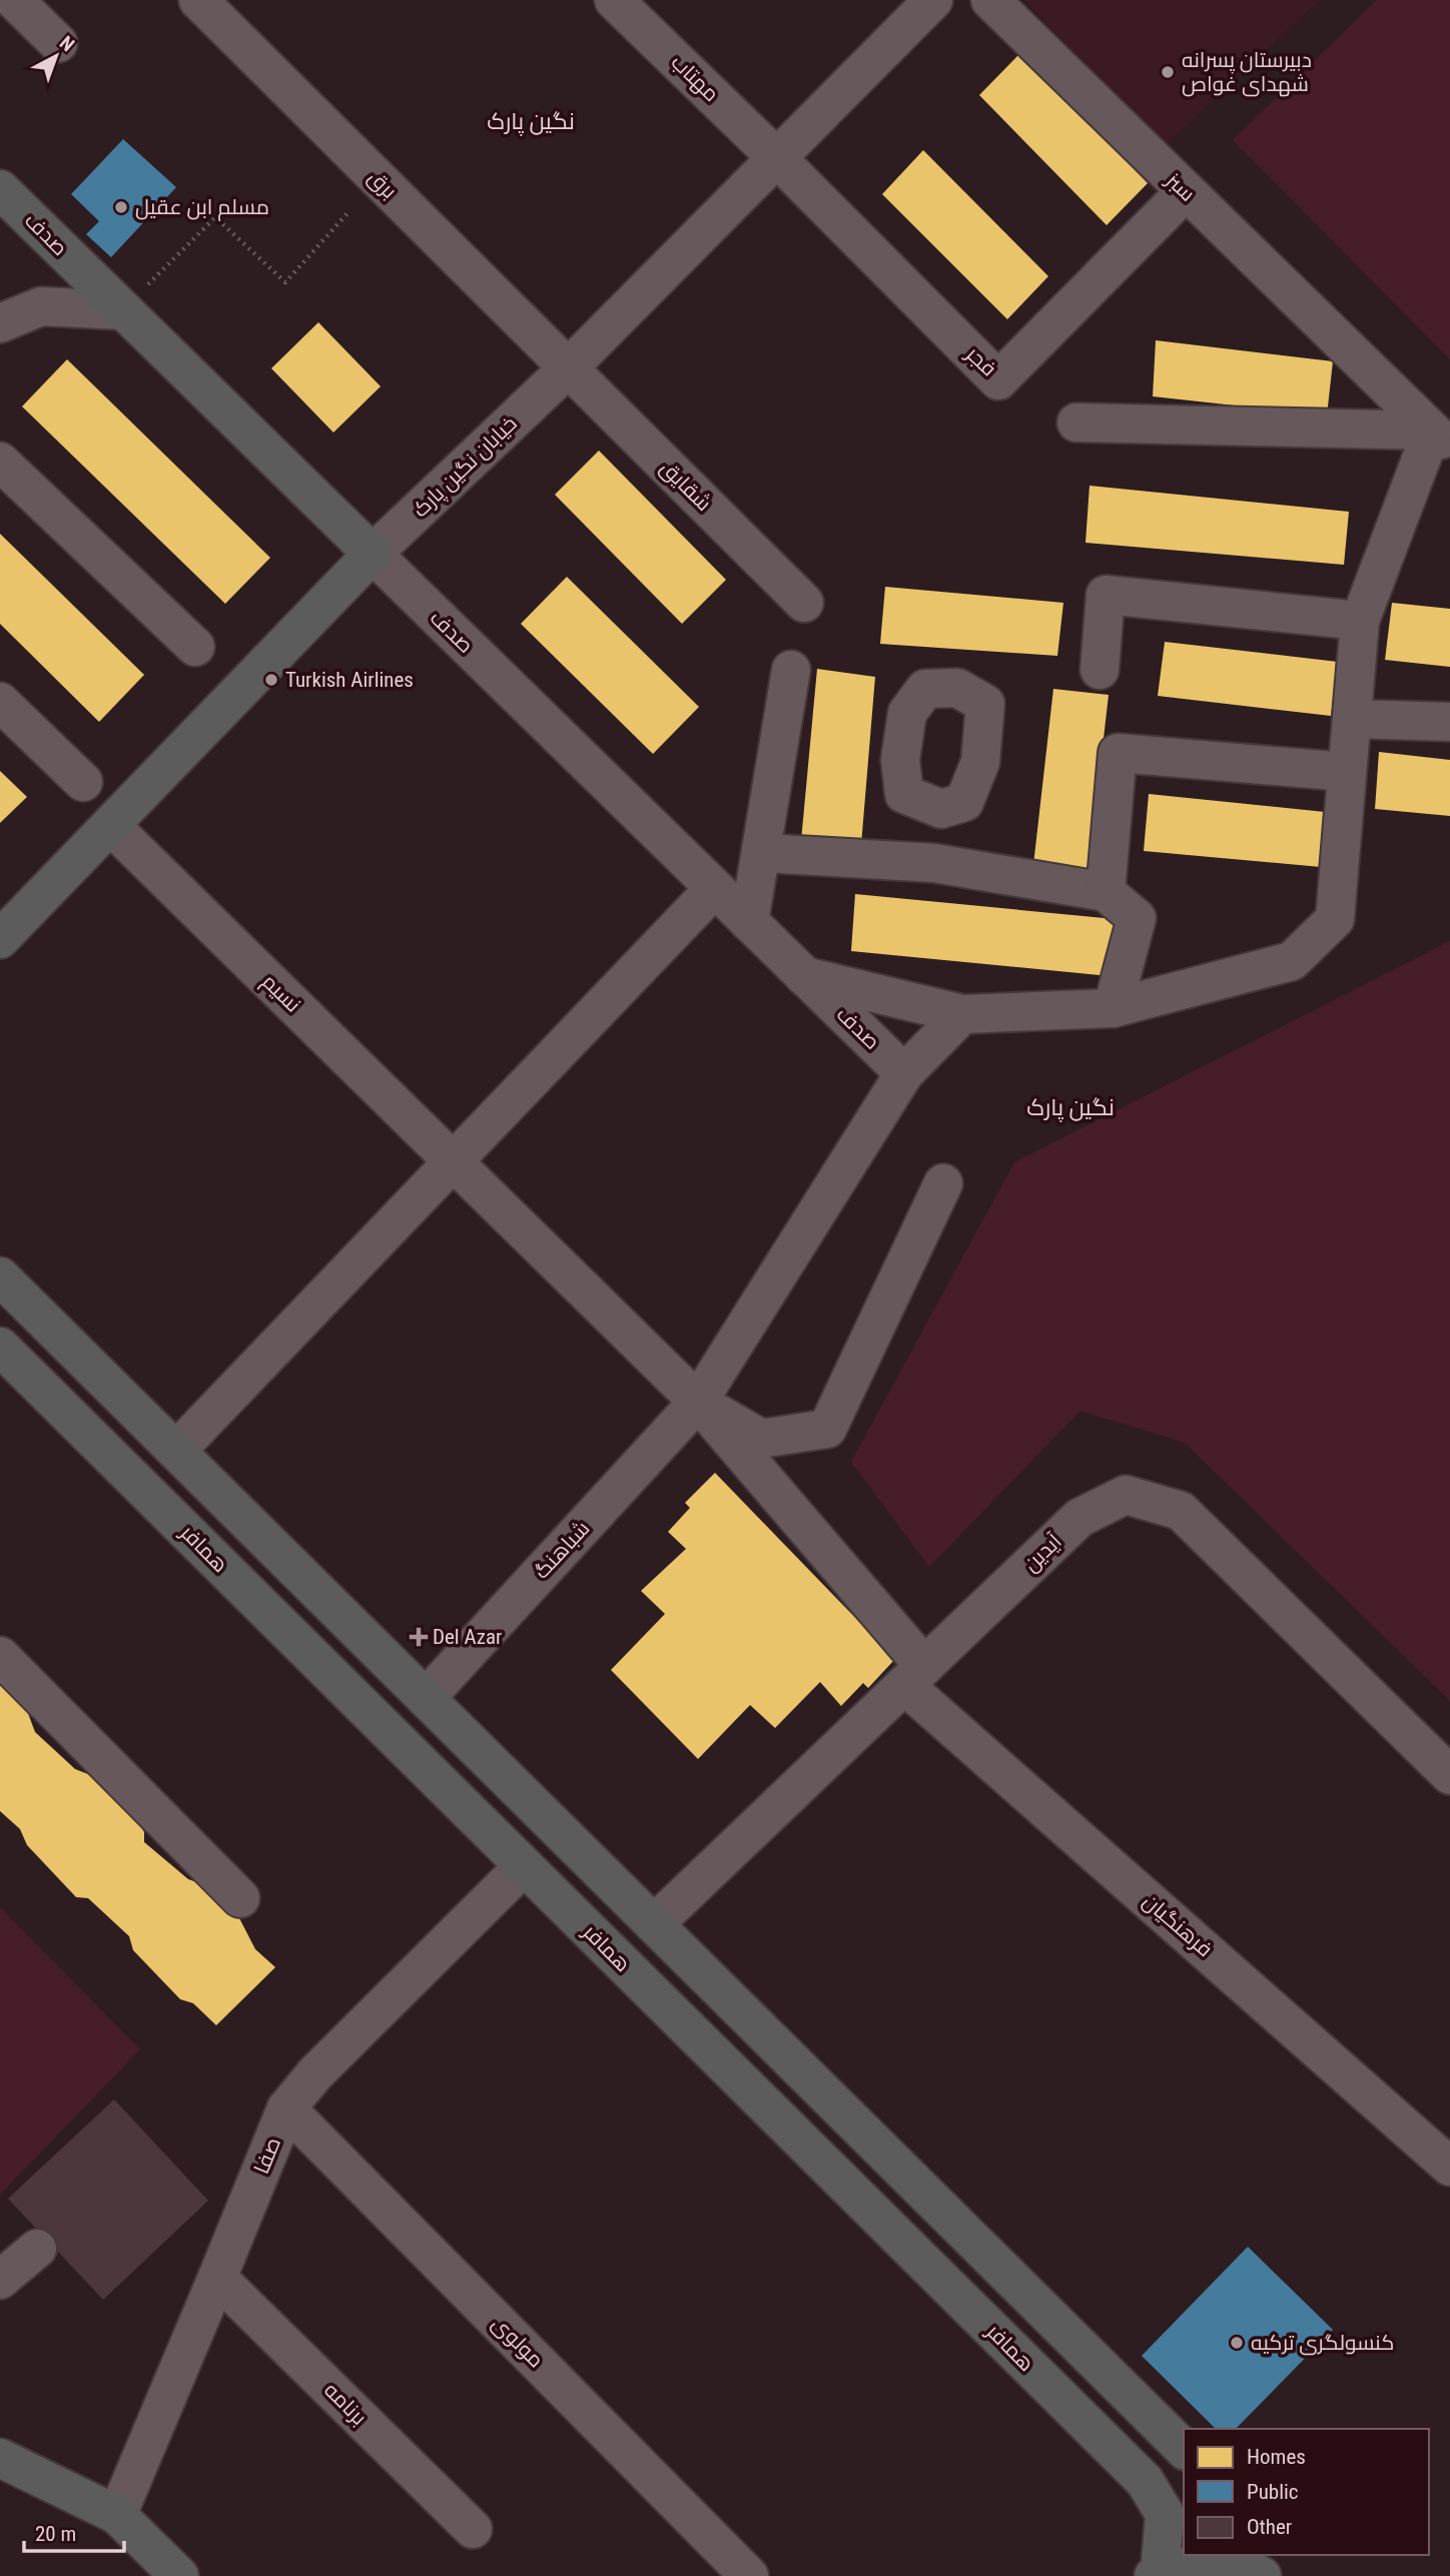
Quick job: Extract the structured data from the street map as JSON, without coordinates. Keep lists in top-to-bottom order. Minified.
{"streets":{"main road":["صدف","خیابان نگین پارک","همافر"],"street":["مهتاب","برق","سبز","فجر","شقایق","نسیم","شباهنگ","آیدین","فرهنگیان","صفا","مولوی","برنامه"]},"crossings":[["مهتاب","فجر"],["مهتاب","خیابان نگین پارک"],["برق","خیابان نگین پارک"],["برق","شقایق"],["سبز","فجر"],["صدف","خیابان نگین پارک"],["صدف","شباهنگ"],["فجر","خیابان نگین پارک"],["خیابان نگین پارک","شقایق"],["خیابان نگین پارک","نسیم"],["نسیم","شباهنگ"],["نسیم","فرهنگیان"],["همافر","صفا"],["شباهنگ","فرهنگیان"],["آیدین","فرهنگیان"],["صفا","مولوی"],["صفا","برنامه"]],"districts":["نگین پارک","نگین پارک"],"places":{"other":["دبیرستان پسرانه شهدای غواص","مسلم ابن عقیل","Turkish Airlines","کنسولگری ترکیه"],"health":["Del Azar"]},"legend":["Homes","Public","Other"],"scale_bar":"20 m","north":"top right"}
